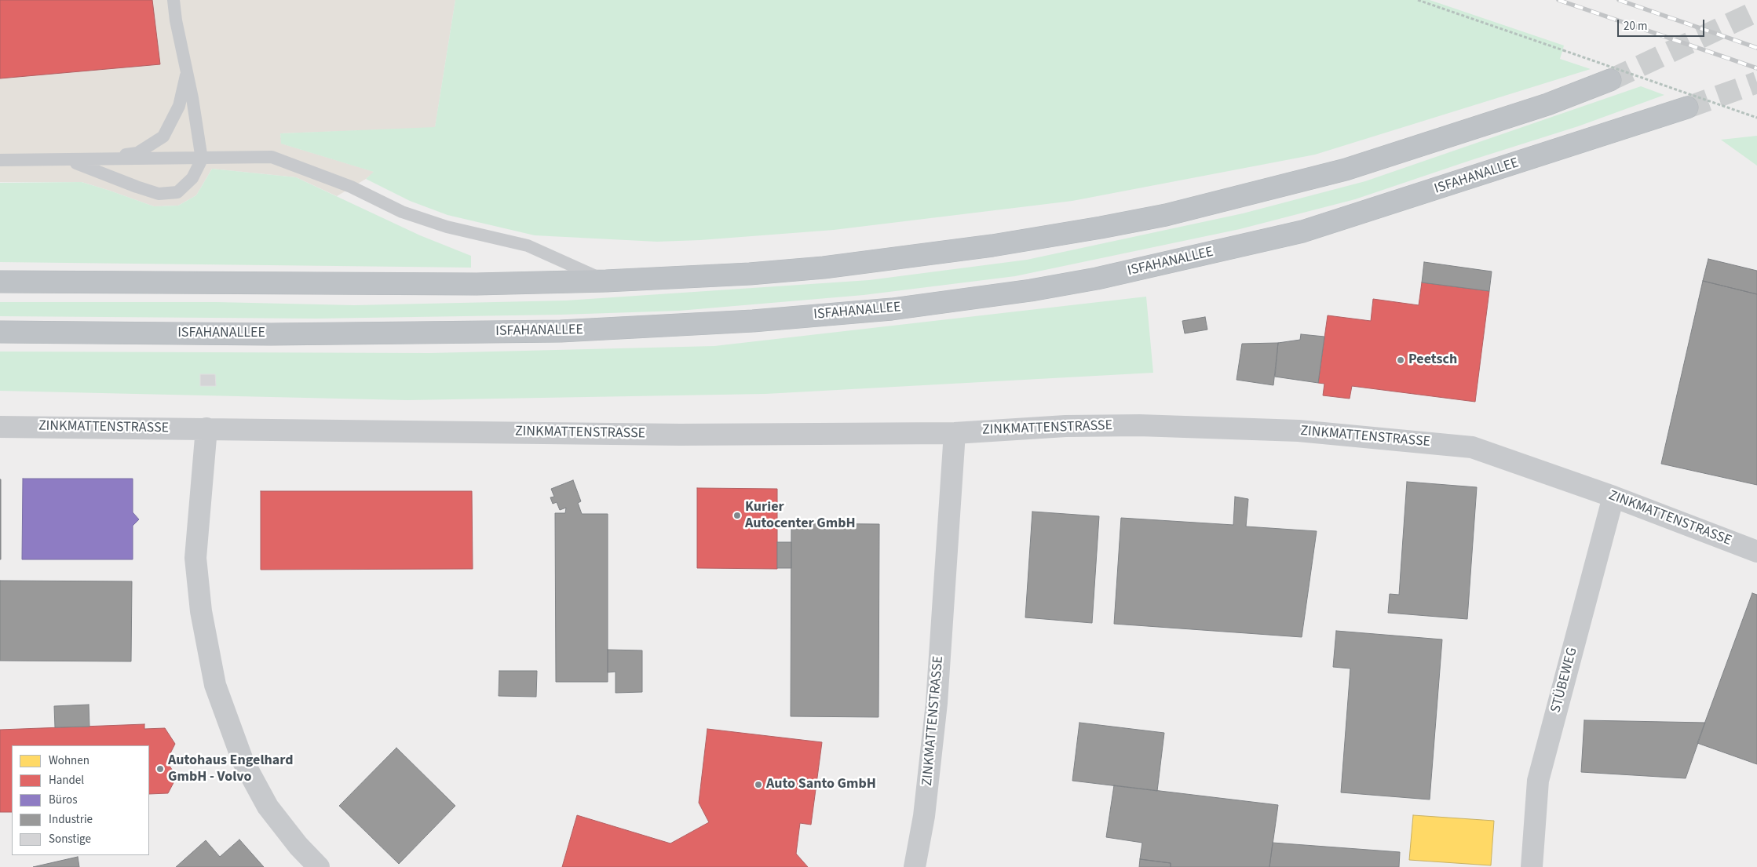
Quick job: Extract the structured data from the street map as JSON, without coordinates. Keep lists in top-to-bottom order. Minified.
{"streets":{"highway":["ISFAHANALLEE"],"street":["ZINKMATTENSTRASSE","STÜBEWEG"]},"crossings":[["ZINKMATTENSTRASSE","STÜBEWEG"]],"places":["Peetsch","Kurier Autocenter GmbH","Autohaus Engelhard GmbH - Volvo","Auto Santo GmbH"],"legend":["Wohnen","Handel","Büros","Industrie","Sonstige"],"scale_bar":"20 m"}
